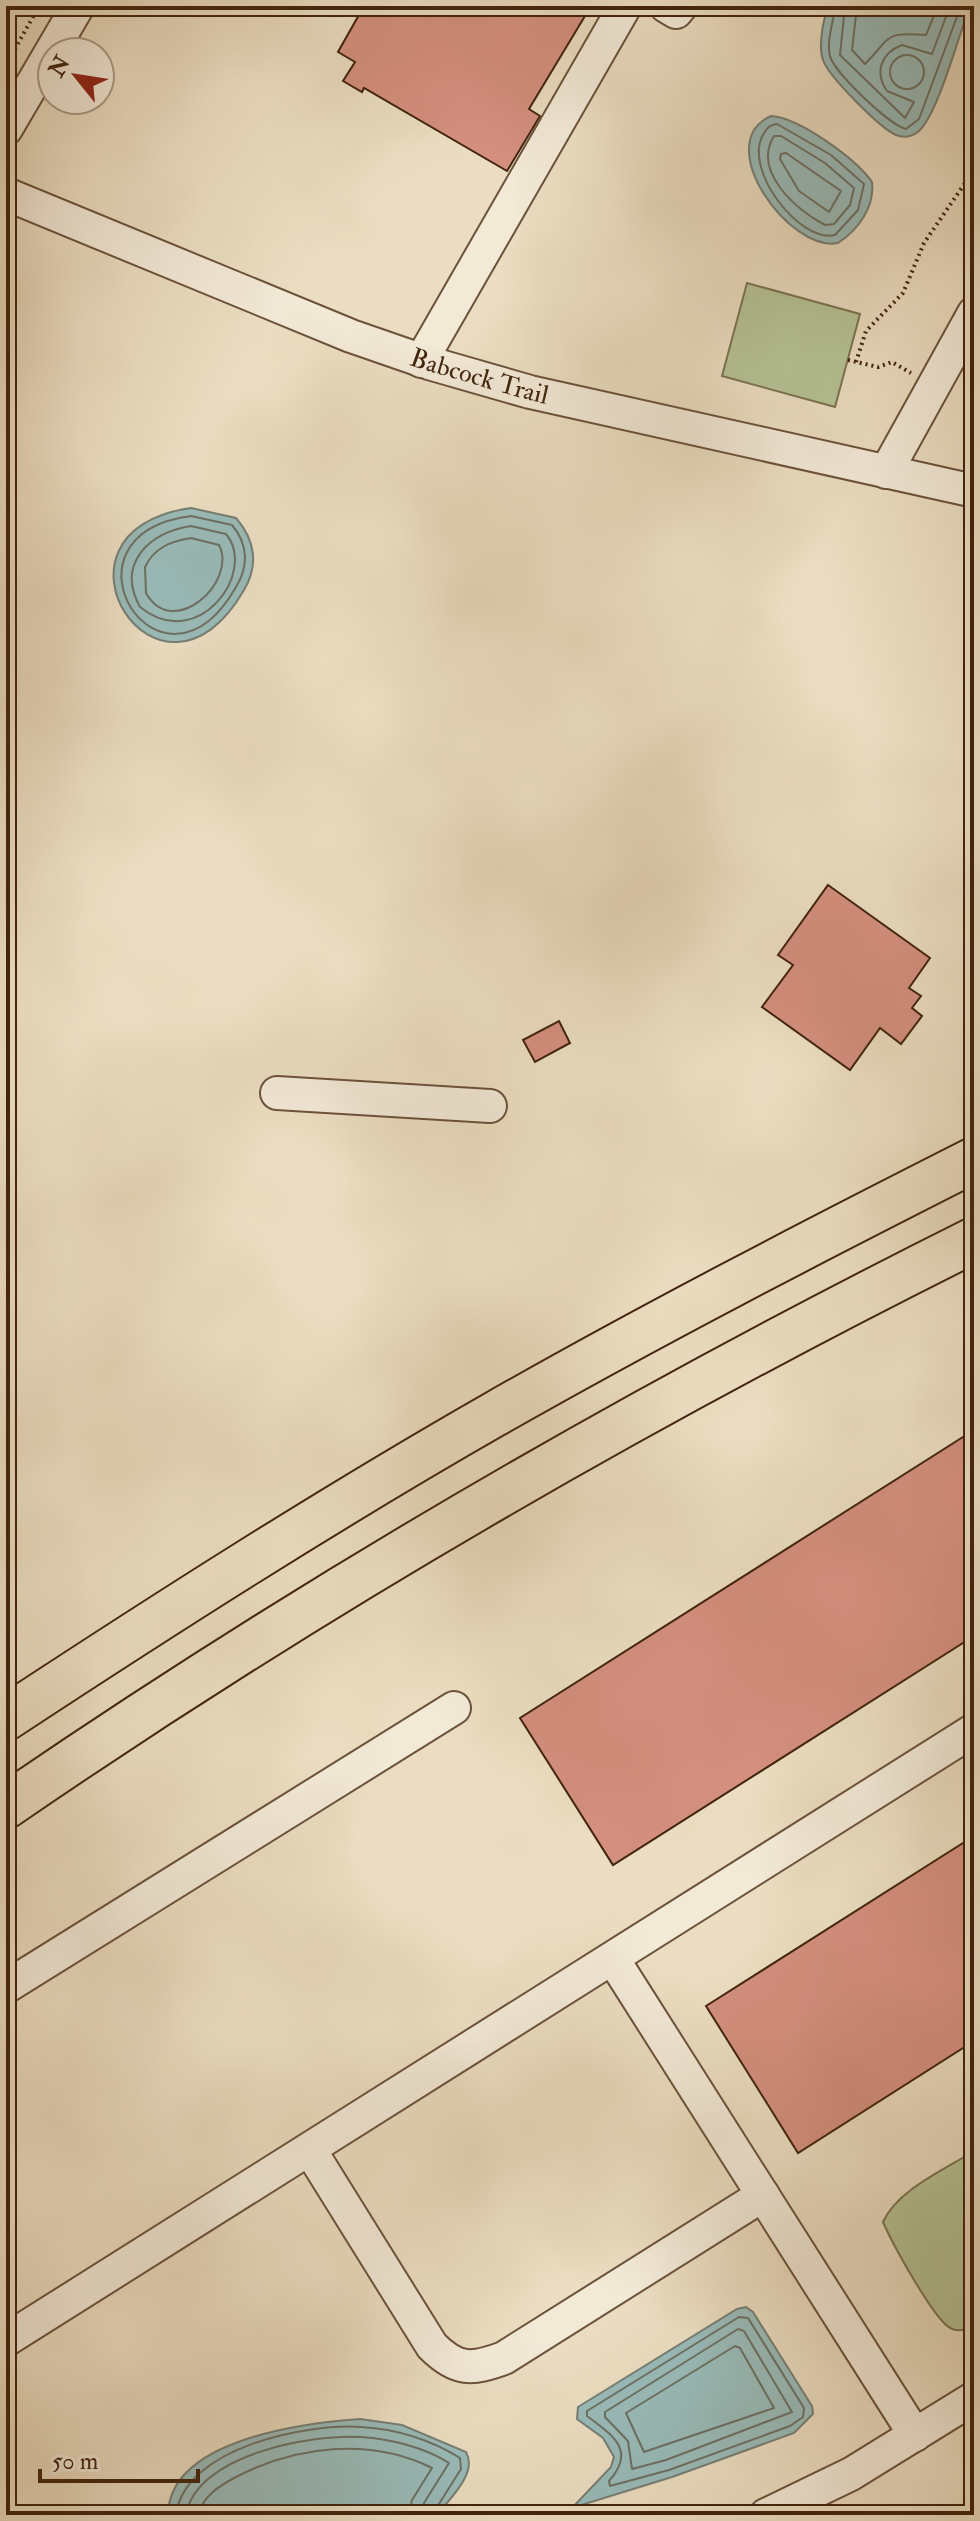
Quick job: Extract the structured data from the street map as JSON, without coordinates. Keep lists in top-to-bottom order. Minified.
{"streets":{"street":["Babcock Trail"]},"scale_bar":"50 m","north":"top left"}
